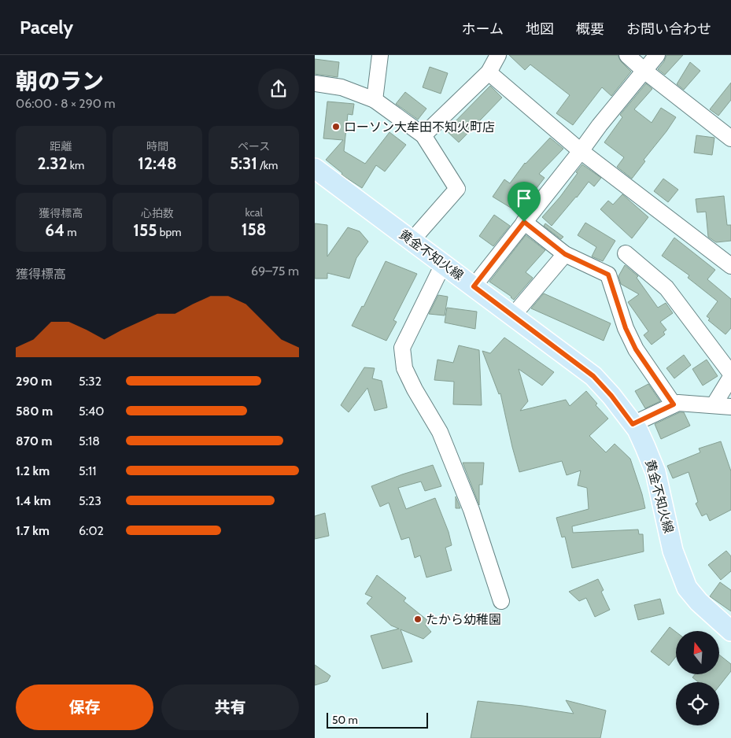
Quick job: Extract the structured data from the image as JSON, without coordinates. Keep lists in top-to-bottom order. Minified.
{"streets":{"main road":["黄金不知火線"]},"places":["ローソン大牟田不知火町店","たから幼稚園"],"scale_bar":"50 m","north":"top","page":{"header":"Pacely","nav":["ホーム","地図","概要","お問い合わせ"],"heading":["朝のラン","06:00 · 8 × 290 m"],"stats":[["距離","2.32 km"],["時間","12:48"],["ペース","5:31 /km"],["獲得標高","64 m"],["心拍数","155 bpm"],["kcal","158"]],"chart":["獲得標高","69–75 m"],"list":[{"name":"290 m","note":"5:32"},{"name":"580 m","note":"5:40"},{"name":"870 m","note":"5:18"},{"name":"1.2 km","note":"5:11"},{"name":"1.4 km","note":"5:23"},{"name":"1.7 km","note":"6:02"}],"buttons":["保存","共有"],"scale":"50 m"}}
